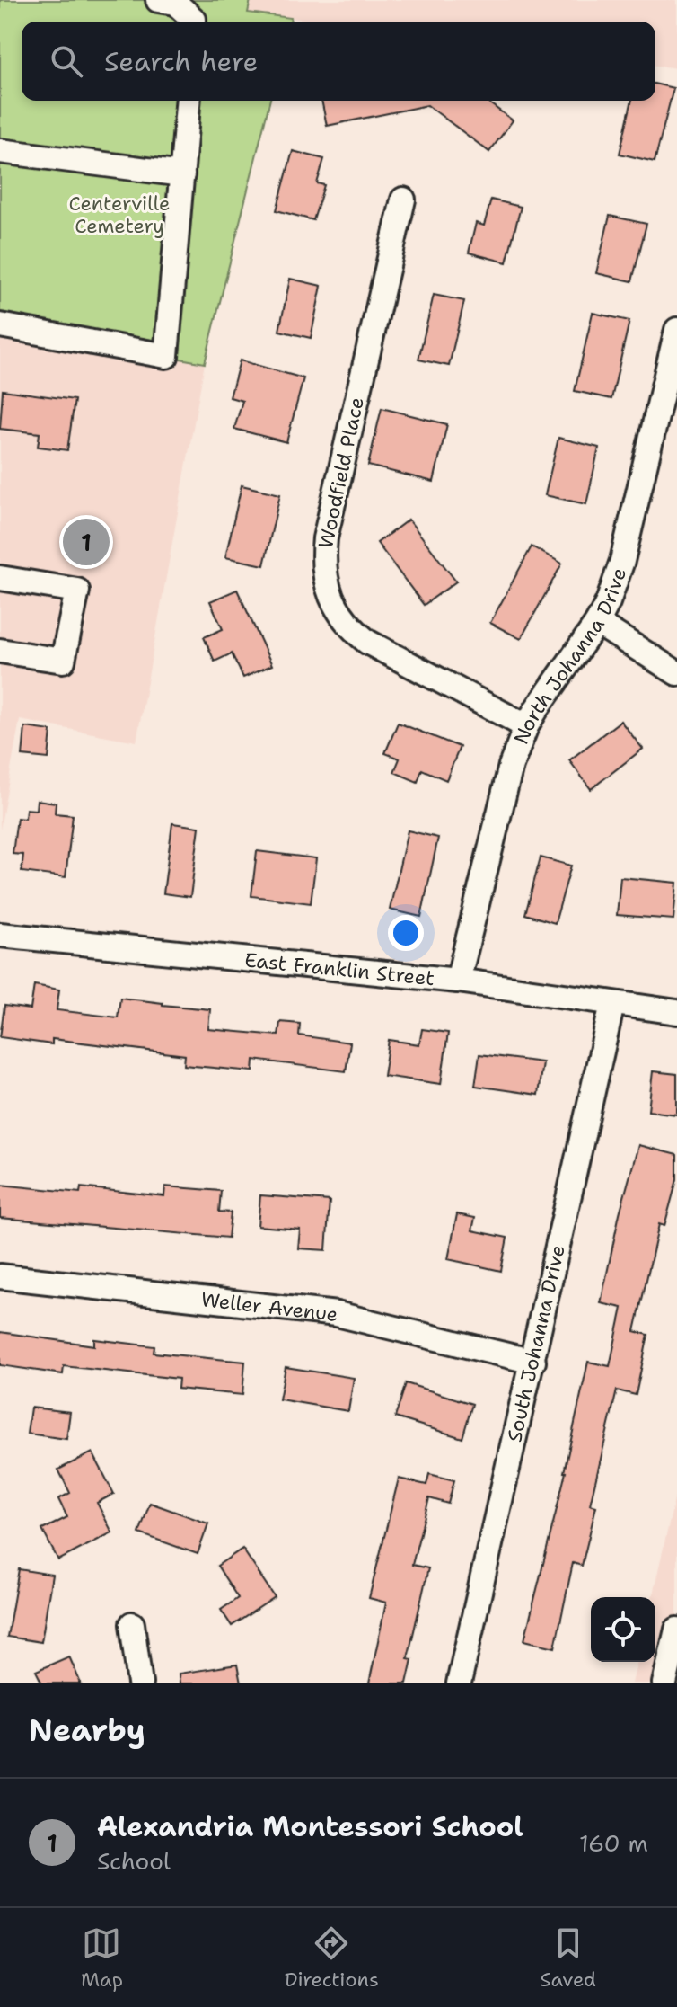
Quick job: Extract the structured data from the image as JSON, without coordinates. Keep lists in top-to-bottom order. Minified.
{"streets":{"street":["Woodfield Place","North Johanna Drive","East Franklin Street","Weller Avenue","South Johanna Drive"]},"crossings":[["Woodfield Place","North Johanna Drive"],["North Johanna Drive","East Franklin Street"],["East Franklin Street","South Johanna Drive"],["Weller Avenue","South Johanna Drive"]],"parks":["Centerville Cemetery"],"page":{"search":"Search here","pins":"1","heading":"Nearby","list":[{"mark":"1","name":"Alexandria Montessori School","note":"School","value":"160 m"}],"nav":["Map","Directions","Saved"]}}
